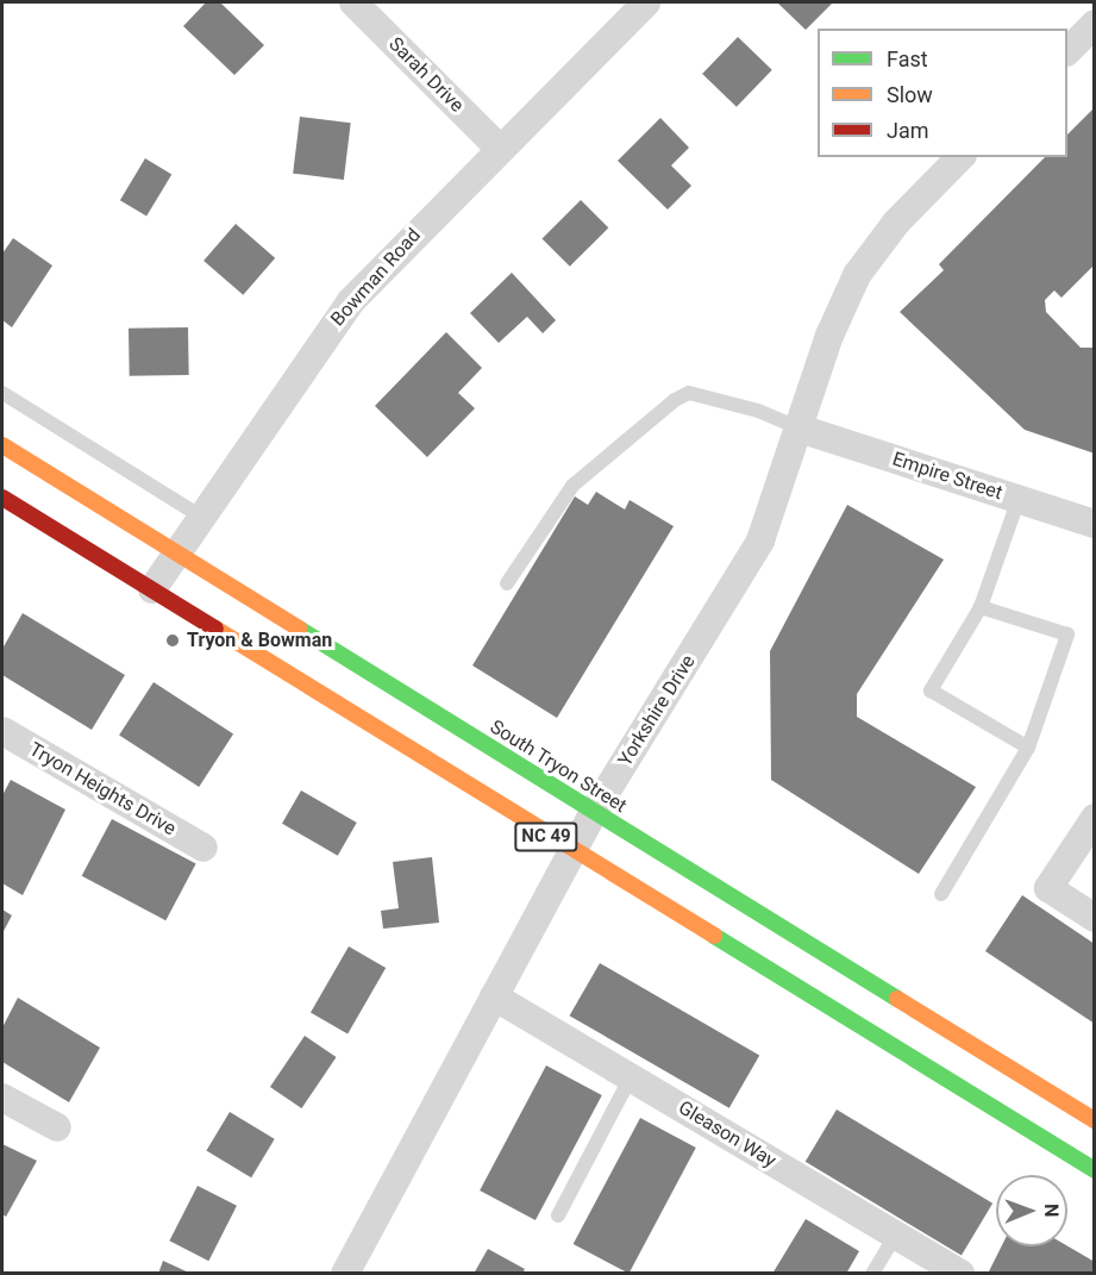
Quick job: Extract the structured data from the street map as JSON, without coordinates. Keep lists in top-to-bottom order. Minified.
{"streets":{"main road":["South Tryon Street","NC 49"],"street":["Sarah Drive","Bowman Road","Empire Street","Yorkshire Drive","Tryon Heights Drive","Gleason Way"]},"crossings":[["Sarah Drive","Bowman Road"],["Bowman Road","South Tryon Street"],["Bowman Road","NC 49"],["Empire Street","Yorkshire Drive"],["Yorkshire Drive","South Tryon Street"],["Yorkshire Drive","NC 49"],["Yorkshire Drive","Gleason Way"]],"places":["Tryon & Bowman"],"legend":["Fast","Slow","Jam"],"north":"right"}
